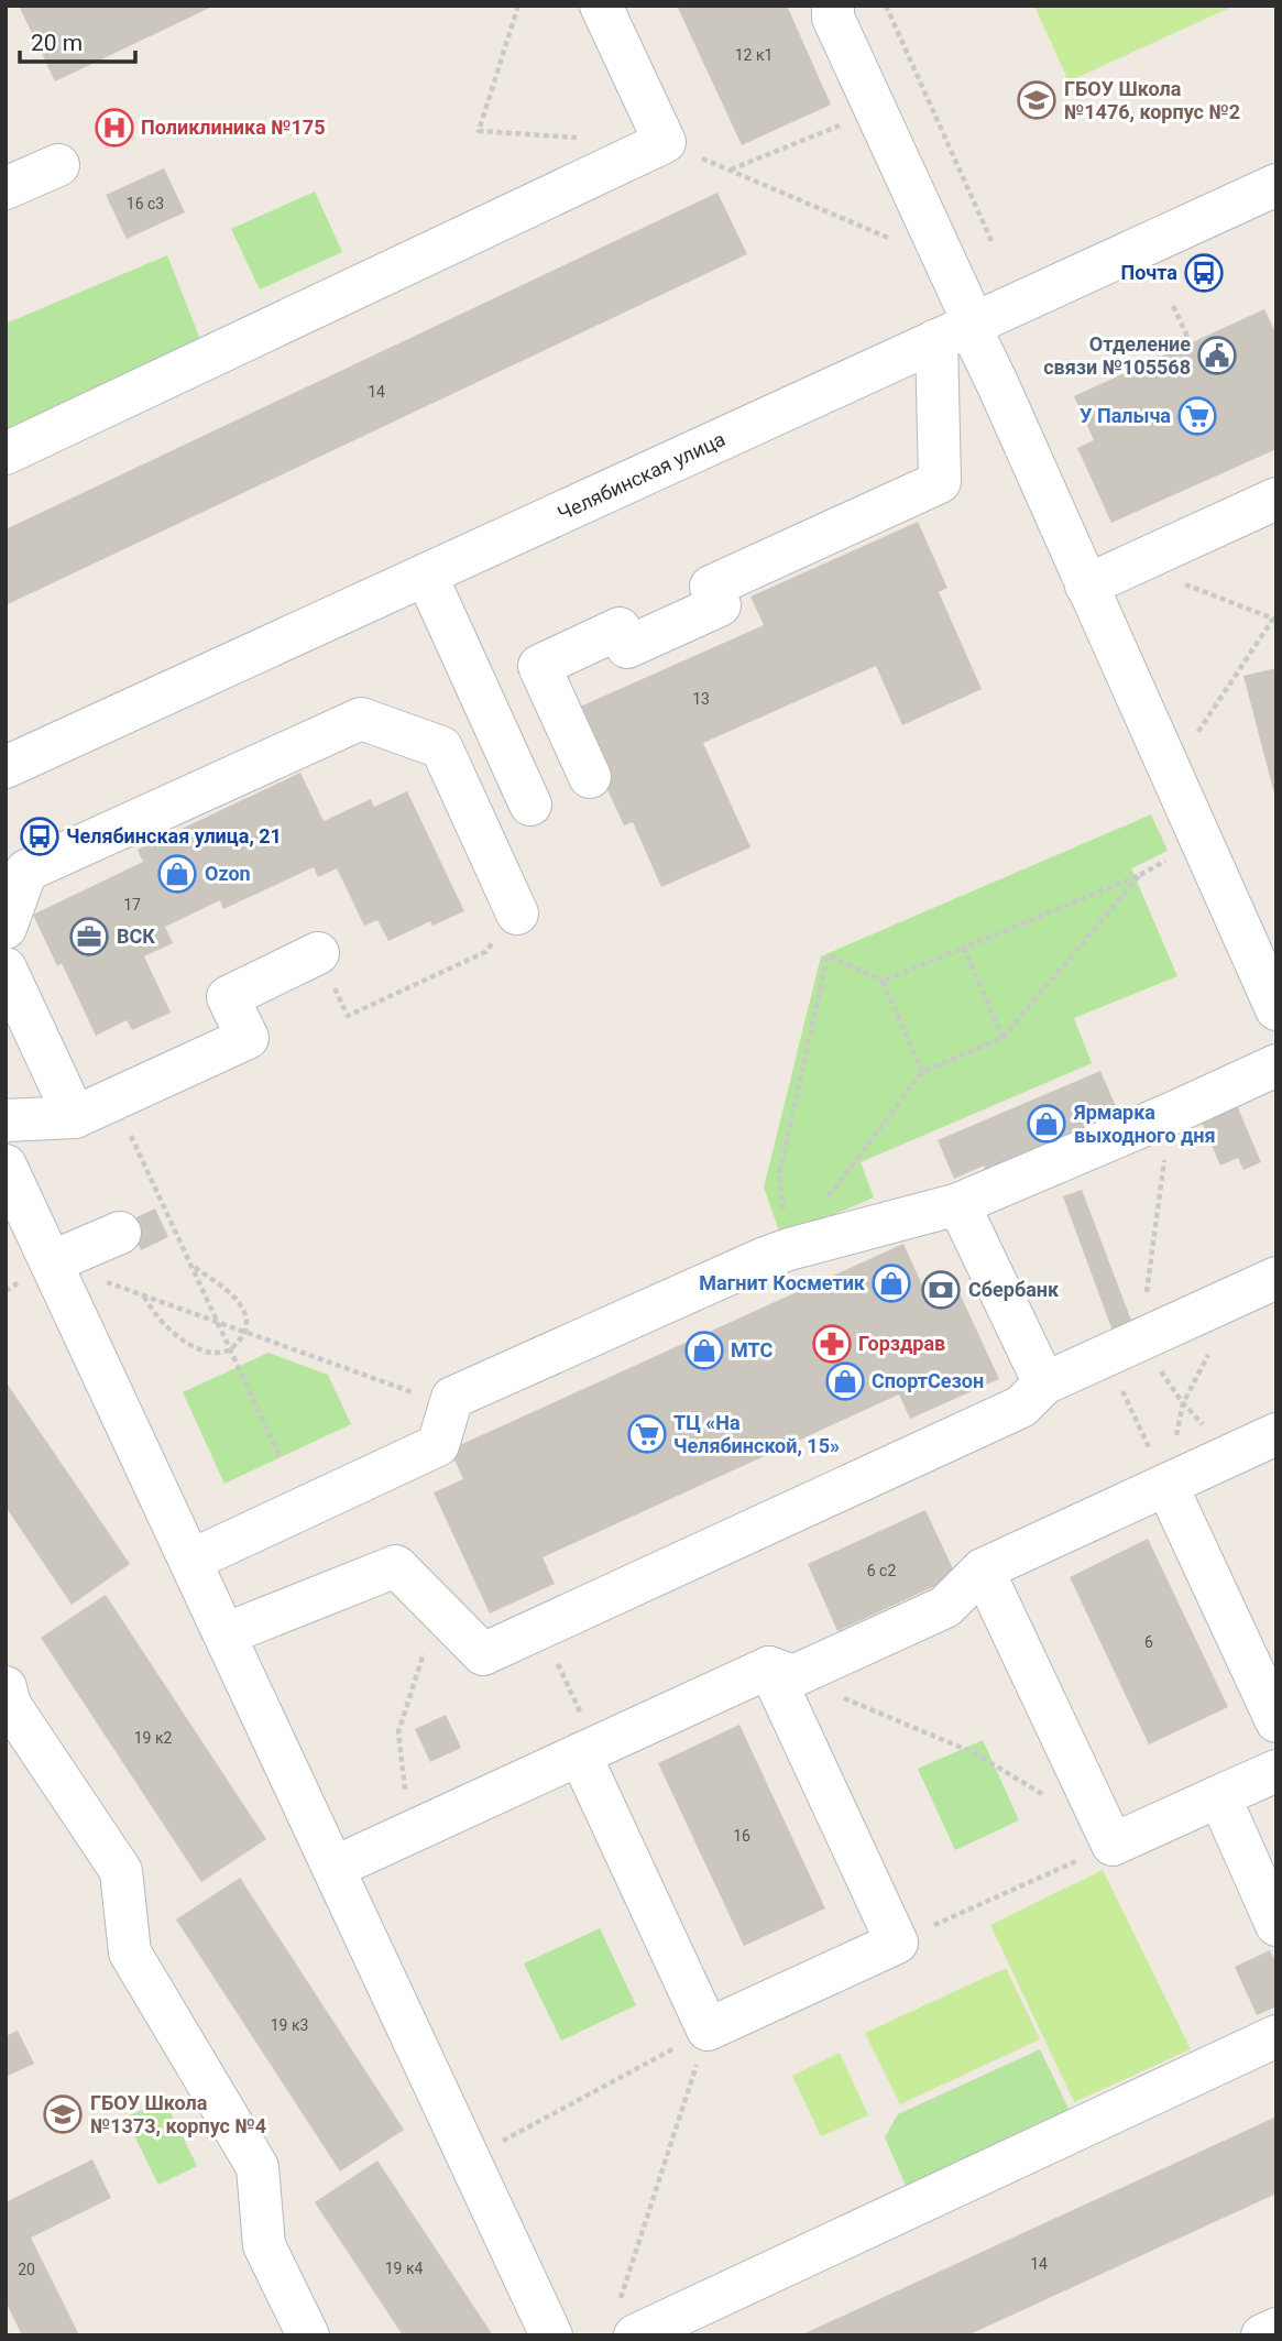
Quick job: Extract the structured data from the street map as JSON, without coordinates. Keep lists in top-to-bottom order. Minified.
{"streets":{"street":["Челябинская улица"]},"places":{"school or university":["ГБОУ Школа №1476, корпус №2","ГБОУ Школа №1373, корпус №4"],"hospital":["Поликлиника №175"],"bus stop":["Почта","Челябинская улица, 21"],"public building":["Отделение связи №105568"],"supermarket":["У Палыча","ТЦ «На Челябинской, 15»"],"shop":["Ozon","Ярмарка выходного дня","Магнит Косметик","МТС","СпортСезон"],"office":["ВСК"],"bank":["Сбербанк"],"pharmacy":["Горздрав"]},"house_numbers":["12 к1","16 с3","14","13","17","6 с2","6","19 к2","16","19 к3","14","19 к4","20"],"scale_bar":"20 m"}
